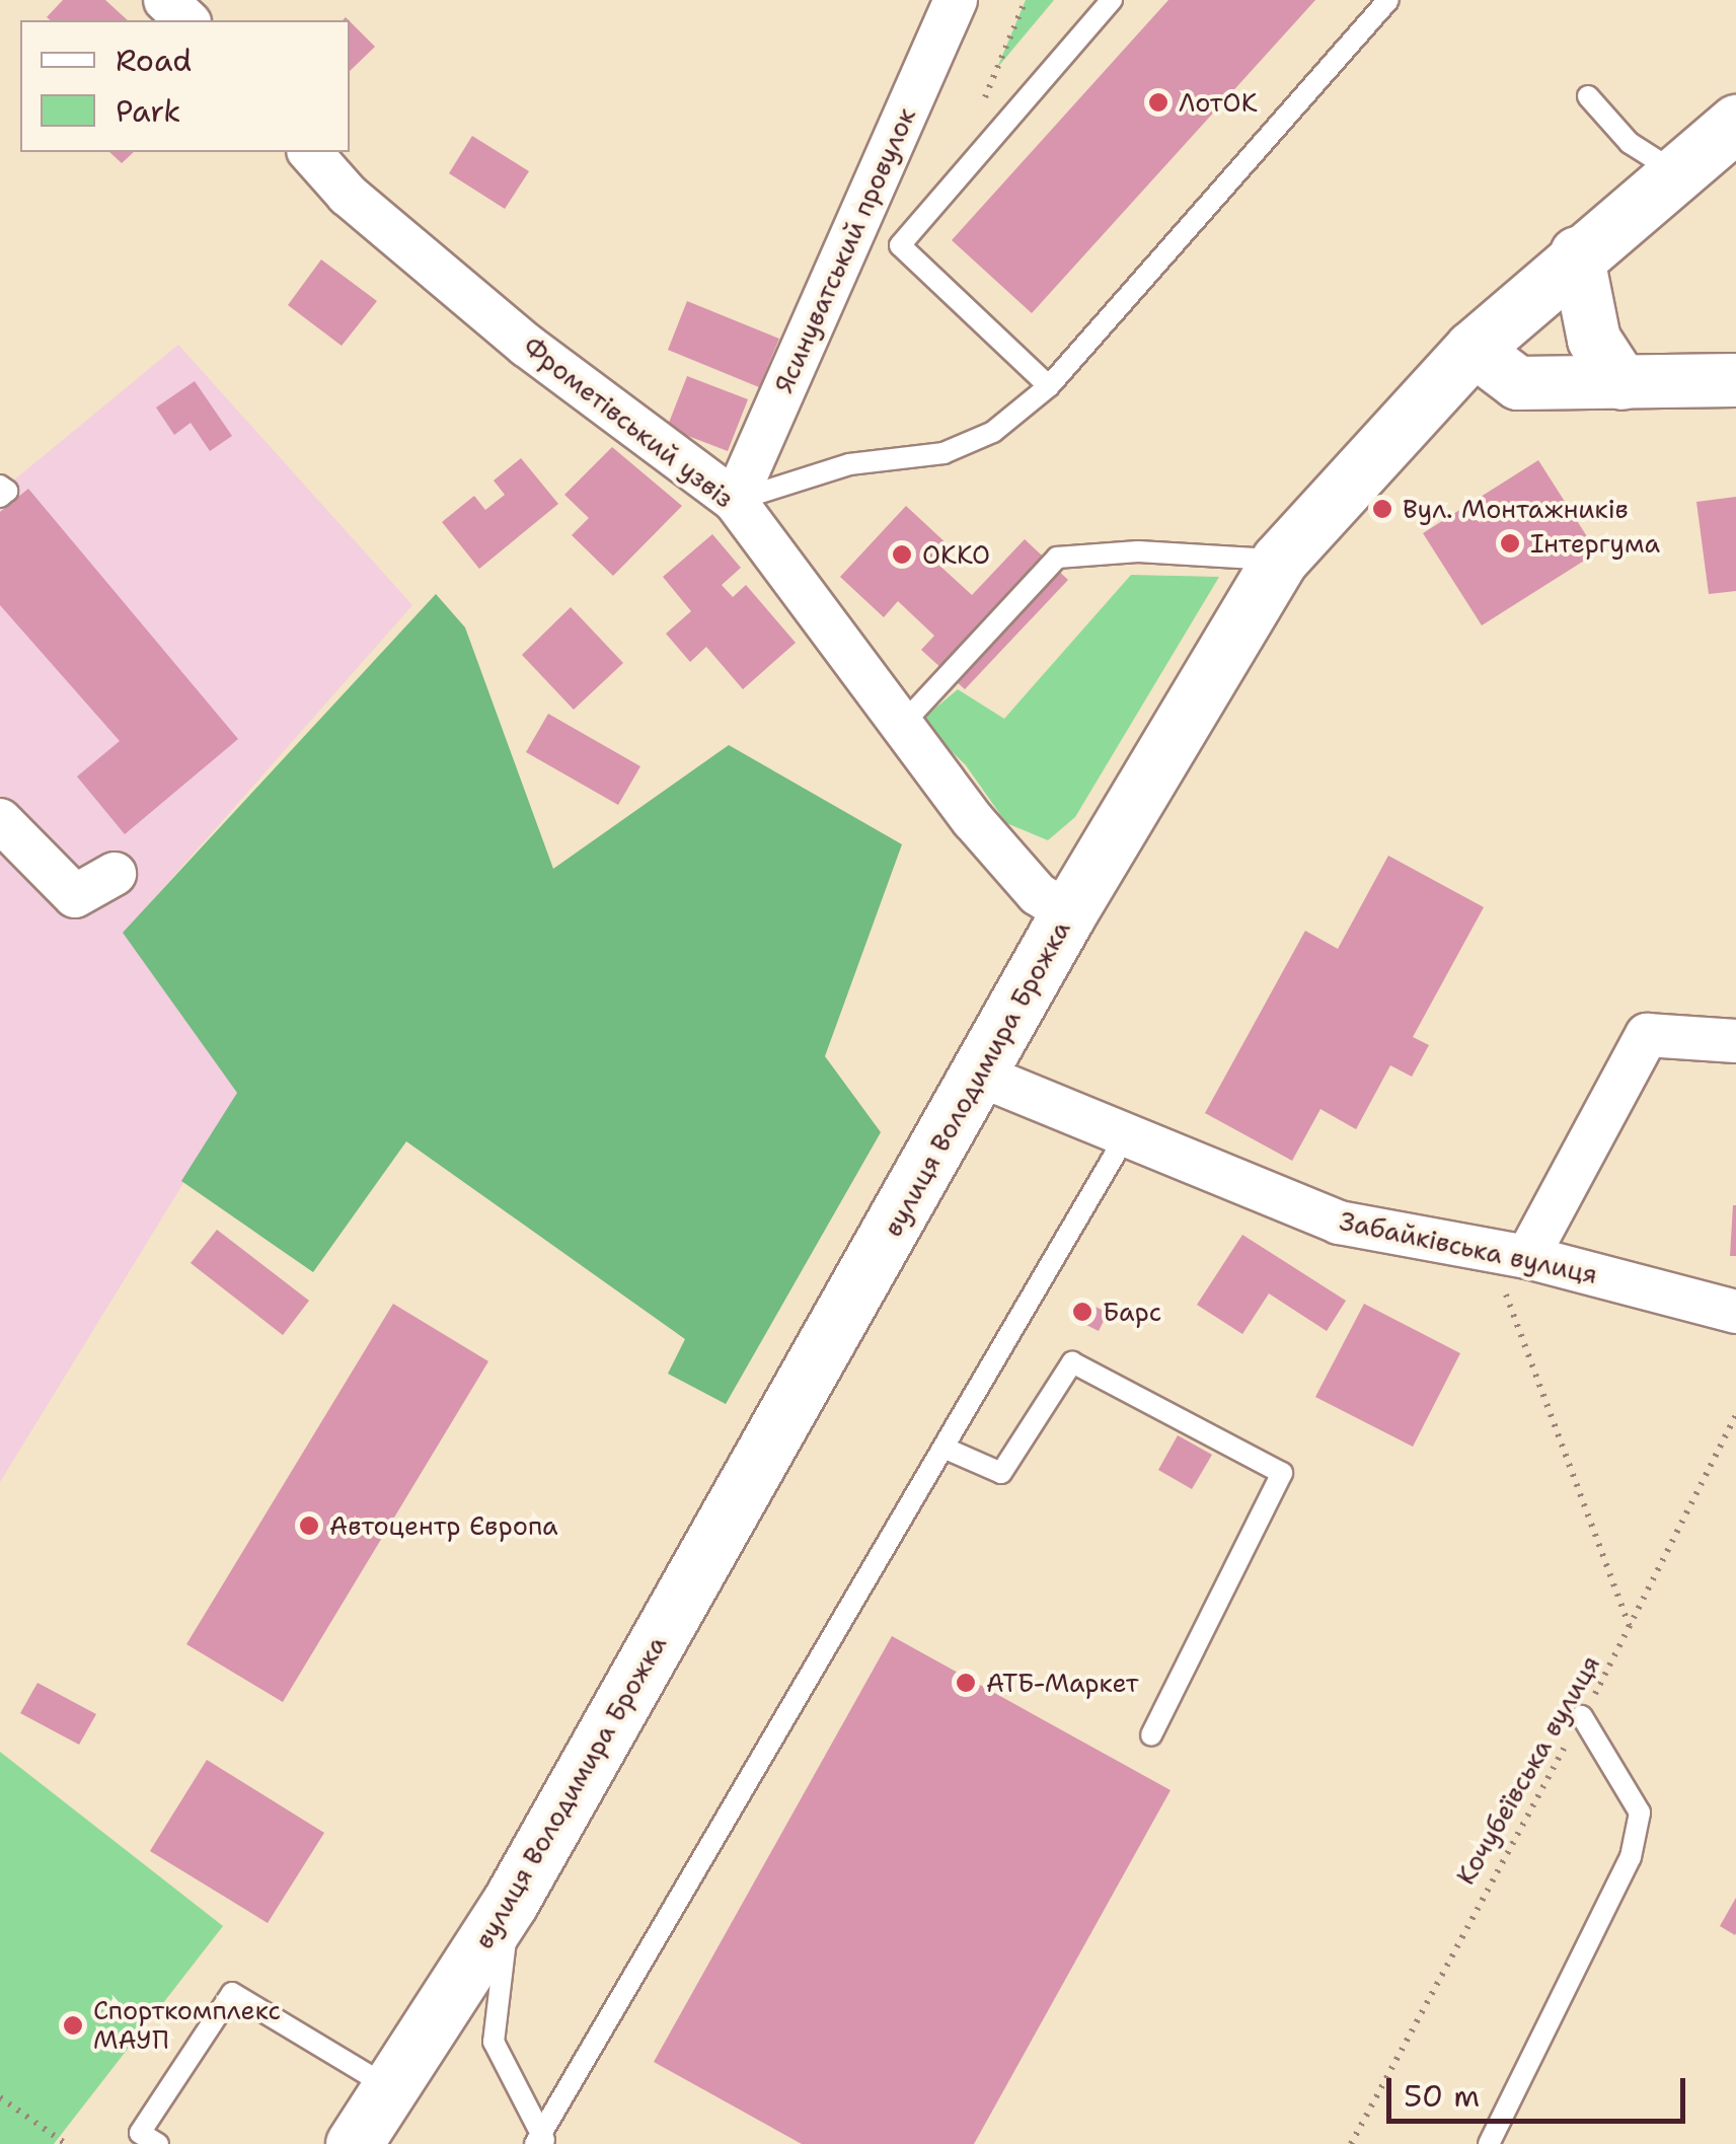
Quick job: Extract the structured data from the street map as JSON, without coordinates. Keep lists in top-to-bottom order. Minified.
{"streets":{"main road":["вулиця Володимира Брожка"],"street":["Ясинуватський провулок","Фрометівський узвіз","Забайківська вулиця"],"path":["Кочубеївська вулиця"]},"crossings":[["Ясинуватський провулок","Фрометівський узвіз"],["Фрометівський узвіз","вулиця Володимира Брожка"],["вулиця Володимира Брожка","Забайківська вулиця"]],"places":["ЛотОК","Вул. Монтажників","Інтергума","ОККО","Барс","Автоцентр Європа","АТБ-Маркет","Спорткомплекс МАУП"],"legend":["Road","Park"],"scale_bar":"50 m"}
